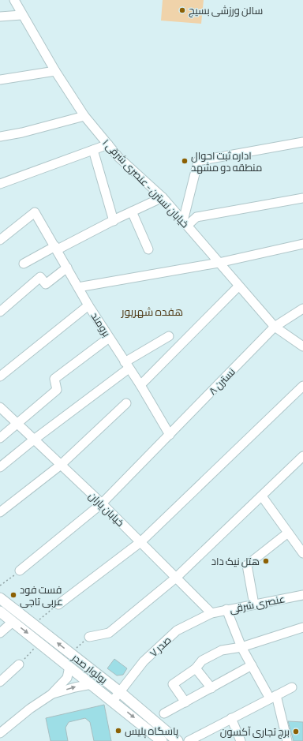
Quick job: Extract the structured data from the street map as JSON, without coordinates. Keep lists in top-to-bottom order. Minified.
{"streets":{"main road":["بولوار صدر"],"street":["خیابان نسترن - عنصری شرقی ۱","برومند","نسترن ۸","خیابان یاران","عنصری شرقی","صدر ۷"]},"crossings":[["خیابان نسترن - عنصری شرقی ۱","نسترن ۸"],["برومند","نسترن ۸"],["نسترن ۸","خیابان یاران"],["خیابان یاران","عنصری شرقی"],["خیابان یاران","صدر ۷"],["عنصری شرقی","صدر ۷"],["صدر ۷","بولوار صدر"]],"districts":["هفده شهریور"],"places":["سالن ورزشی بسیج","اداره ثبت احوال منطقه دو مشهد","هتل نیک داد","فست فود عربی تاجی","پاسگاه پلیس","برج تجاری آکسون"]}
